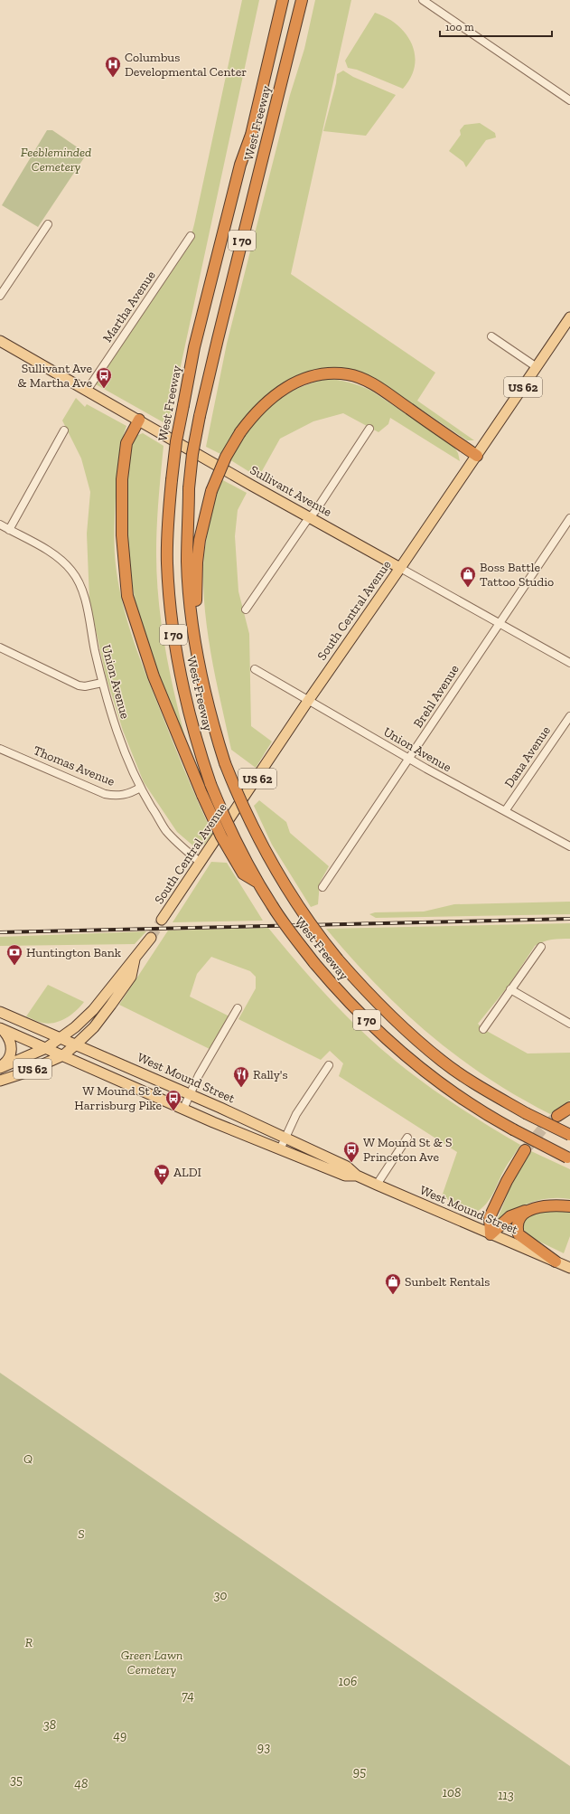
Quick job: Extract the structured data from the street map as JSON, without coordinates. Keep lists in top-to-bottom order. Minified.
{"streets":{"highway":["West Freeway","I 70"],"main road":["US 62","Sullivant Avenue","South Central Avenue","West Mound Street"],"street":["Martha Avenue","Union Avenue","Brehl Avenue","Dana Avenue","Thomas Avenue"]},"crossings":[["Martha Avenue","Sullivant Avenue"],["US 62","West Mound Street"],["Sullivant Avenue","South Central Avenue"],["Sullivant Avenue","Brehl Avenue"],["South Central Avenue","Union Avenue"],["Union Avenue","Brehl Avenue"],["Union Avenue","Dana Avenue"],["Union Avenue","Thomas Avenue"]],"parks":["Feebleminded Cemetery","Q","S","30","R","Green Lawn Cemetery","106","74","38","49","93","95","35","48","108","113"],"places":{"hospital":["Columbus Developmental Center"],"bus stop":["Sullivant Ave & Martha Ave","W Mound St & Harrisburg Pike","W Mound St & S Princeton Ave"],"shop":["Boss Battle Tattoo Studio","Sunbelt Rentals"],"bank":["Huntington Bank"],"restaurant":["Rally's"],"supermarket":["ALDI"]},"scale_bar":"100 m"}
